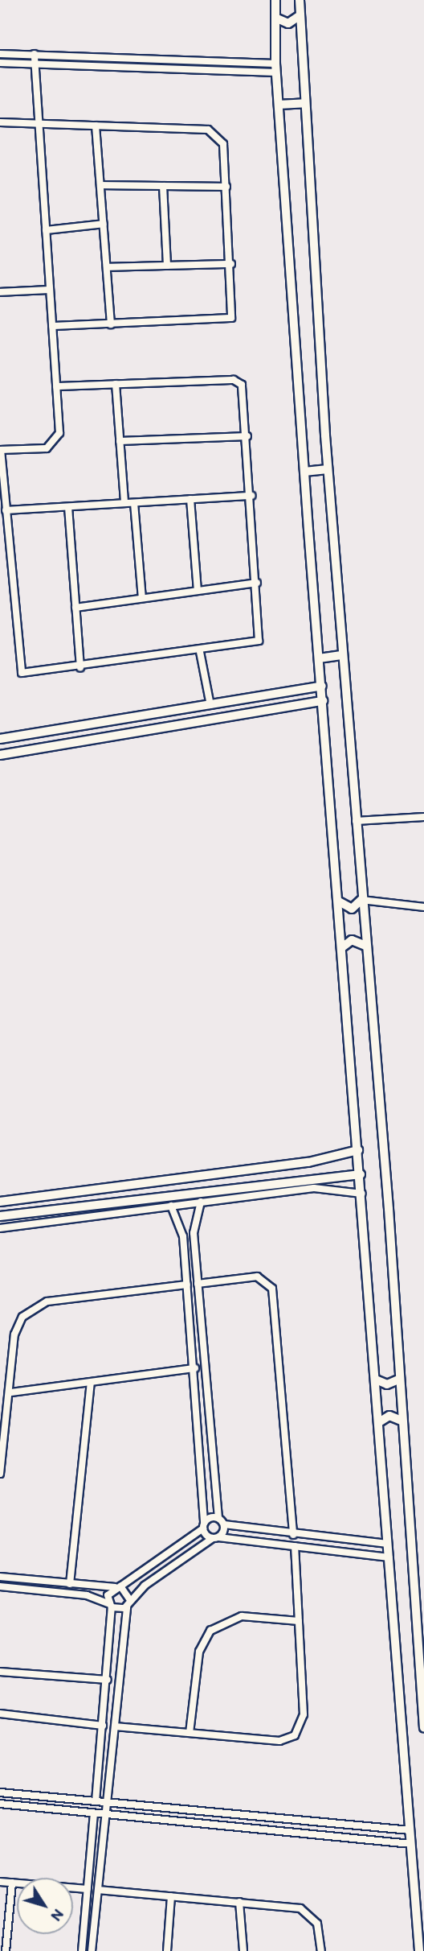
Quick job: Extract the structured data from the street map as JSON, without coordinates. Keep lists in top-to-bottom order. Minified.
{"north":"bottom right"}
